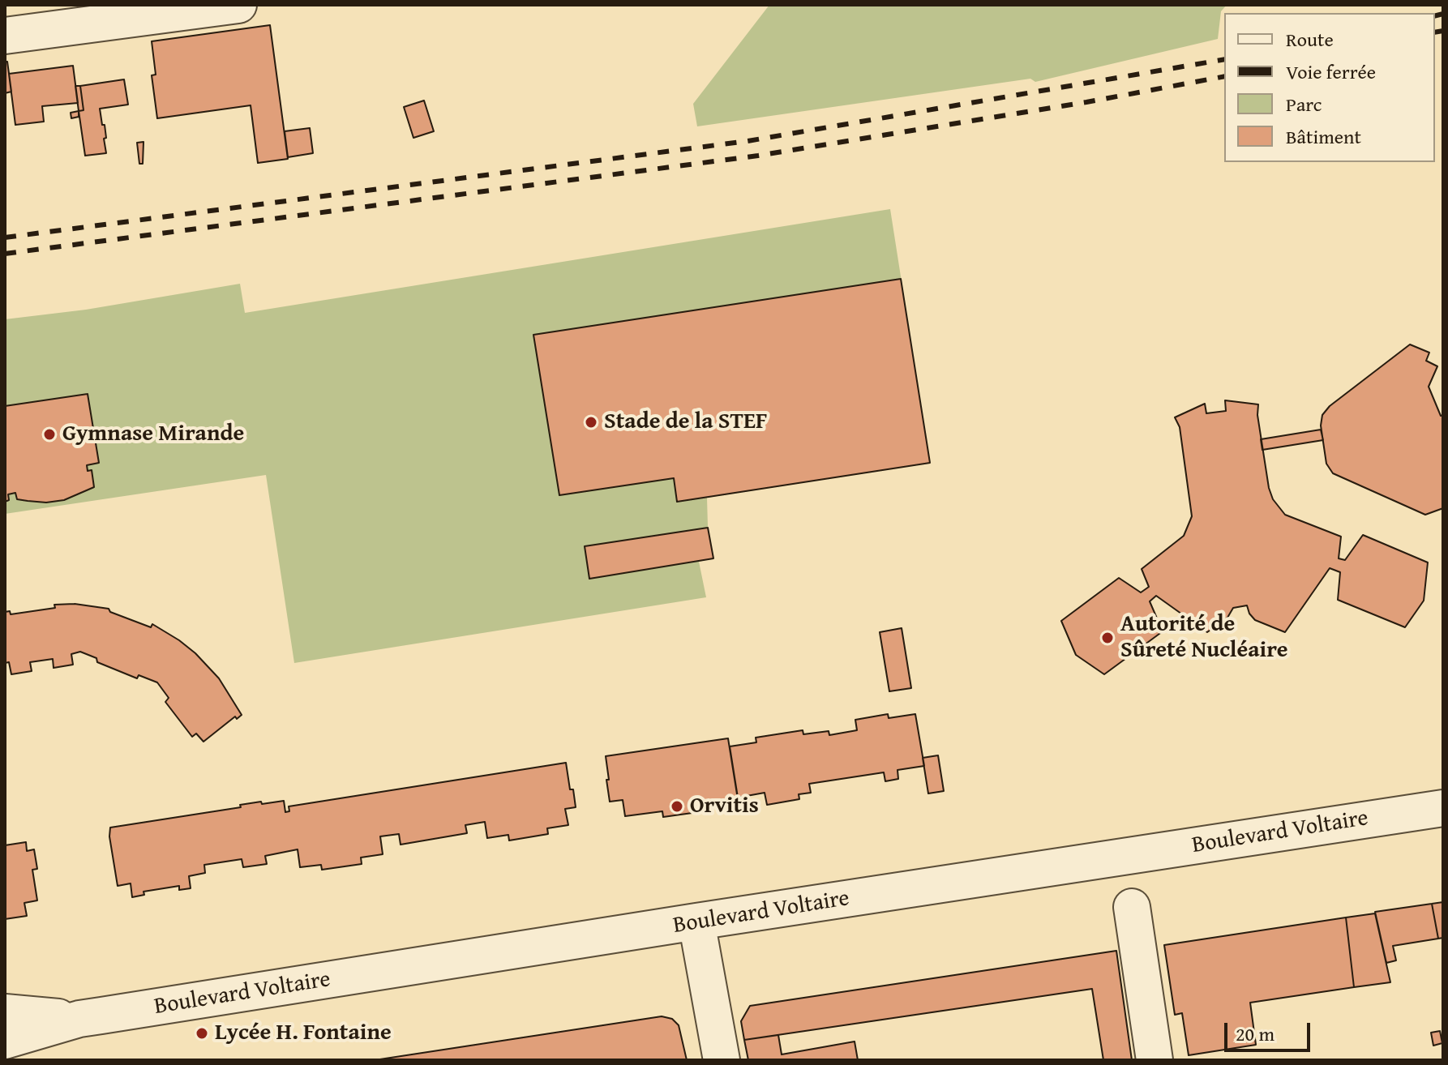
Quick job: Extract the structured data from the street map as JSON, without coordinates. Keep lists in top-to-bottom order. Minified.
{"streets":{"street":["Boulevard Voltaire"]},"places":["Stade de la STEF","Gymnase Mirande","Autorité de Sûreté Nucléaire","Orvitis","Lycée H. Fontaine"],"legend":["Route","Voie ferrée","Parc","Bâtiment"],"scale_bar":"20 m"}
